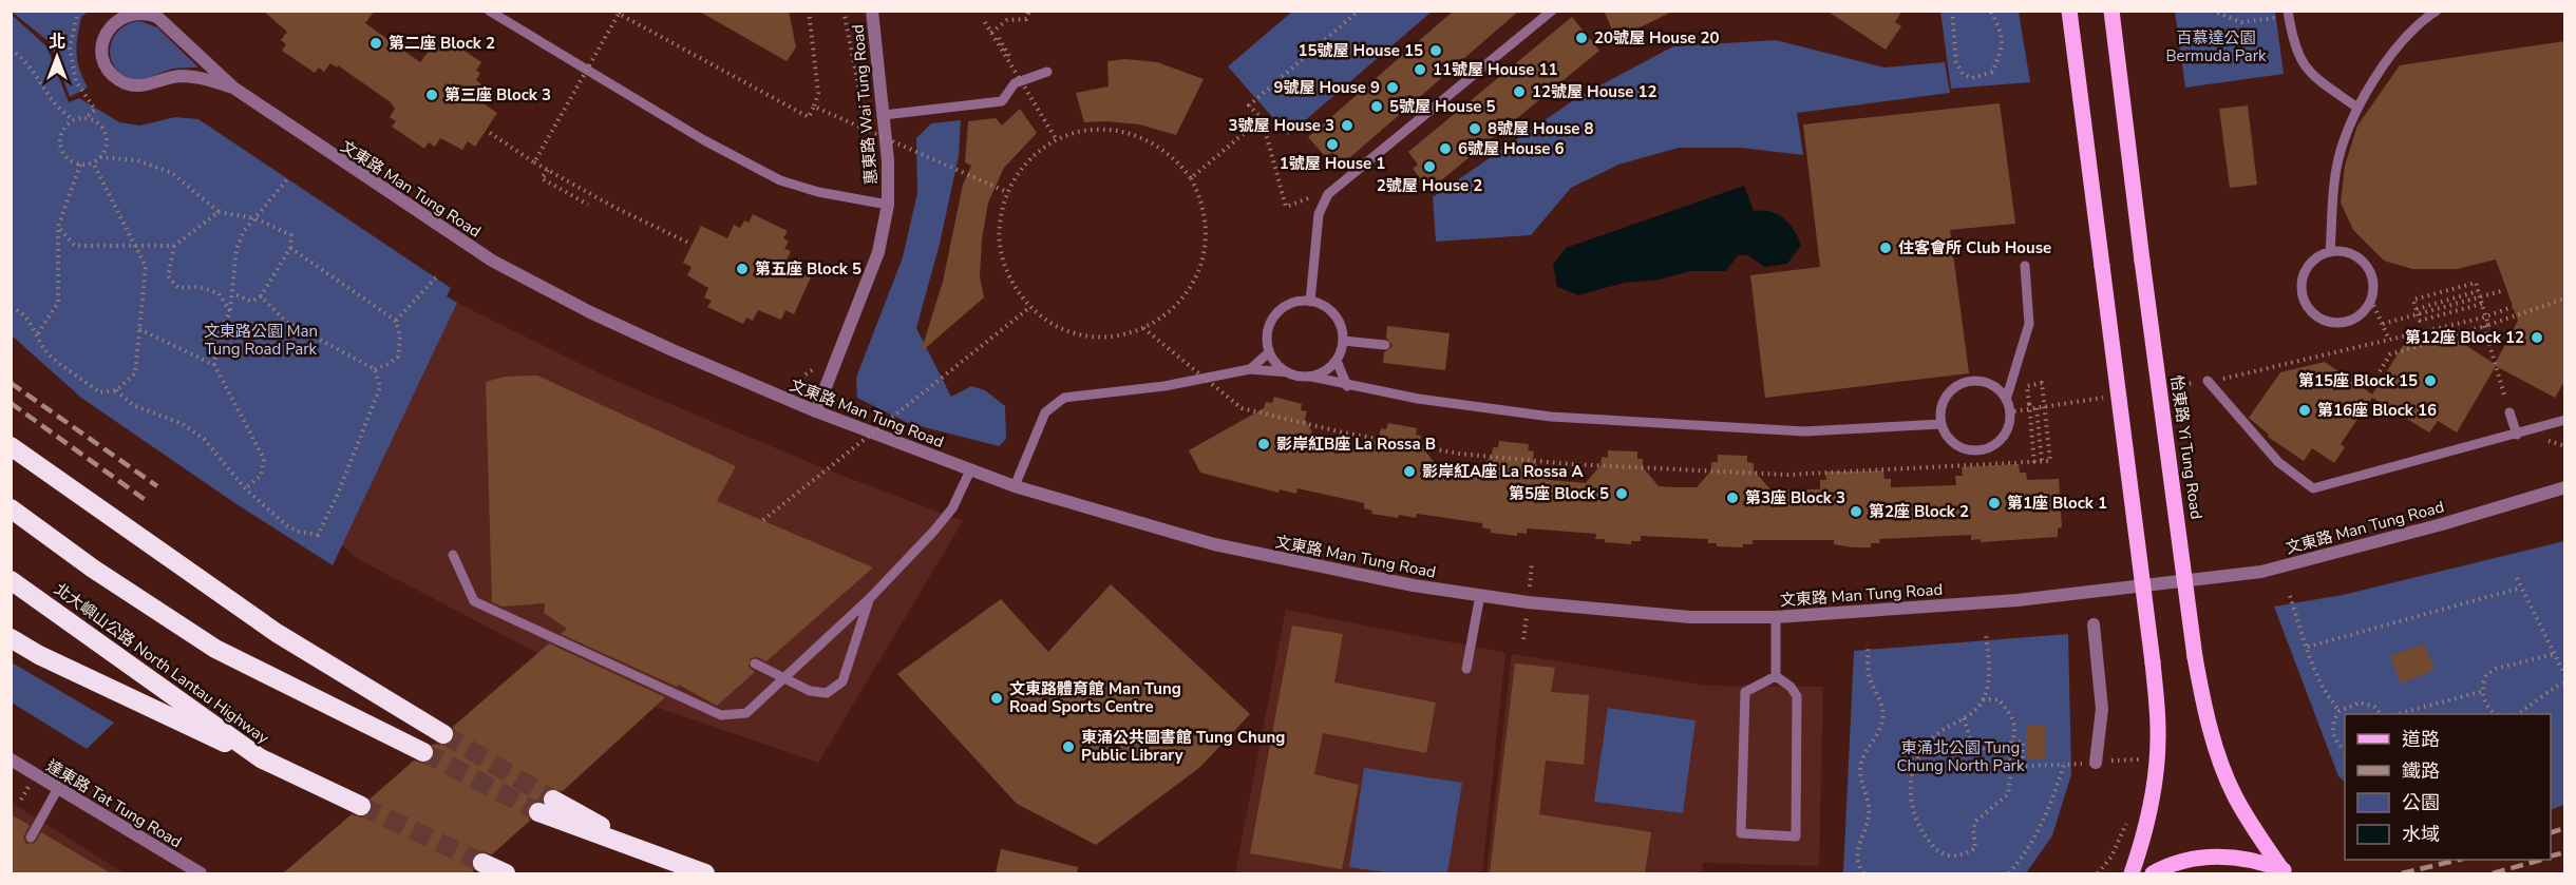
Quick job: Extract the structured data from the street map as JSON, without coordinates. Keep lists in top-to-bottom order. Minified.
{"streets":{"highway":["北大嶼山公路 North Lantau Highway"],"main road":["怡東路 Yi Tung Road"],"street":["惠東路 Wai Tung Road","文東路 Man Tung Road","達東路 Tat Tung Road"]},"crossings":[["惠東路 Wai Tung Road","文東路 Man Tung Road"]],"parks":["百慕達公園 Bermuda Park","文東路公園 Man Tung Road Park","東涌北公園 Tung Chung North Park"],"places":["20號屋 House 20","第二座 Block 2","15號屋 House 15","11號屋 House 11","9號屋 House 9","12號屋 House 12","第三座 Block 3","5號屋 House 5","3號屋 House 3","8號屋 House 8","1號屋 House 1","6號屋 House 6","2號屋 House 2","住客會所 Club House","第五座 Block 5","第12座 Block 12","第15座 Block 15","第16座 Block 16","影岸紅B座 La Rossa B","影岸紅A座 La Rossa A","第5座 Block 5","第3座 Block 3","第1座 Block 1","第2座 Block 2","文東路體育館 Man Tung Road Sports Centre","東涌公共圖書館 Tung Chung Public Library"],"legend":["道路","鐵路","公園","水域"],"north":"top"}
